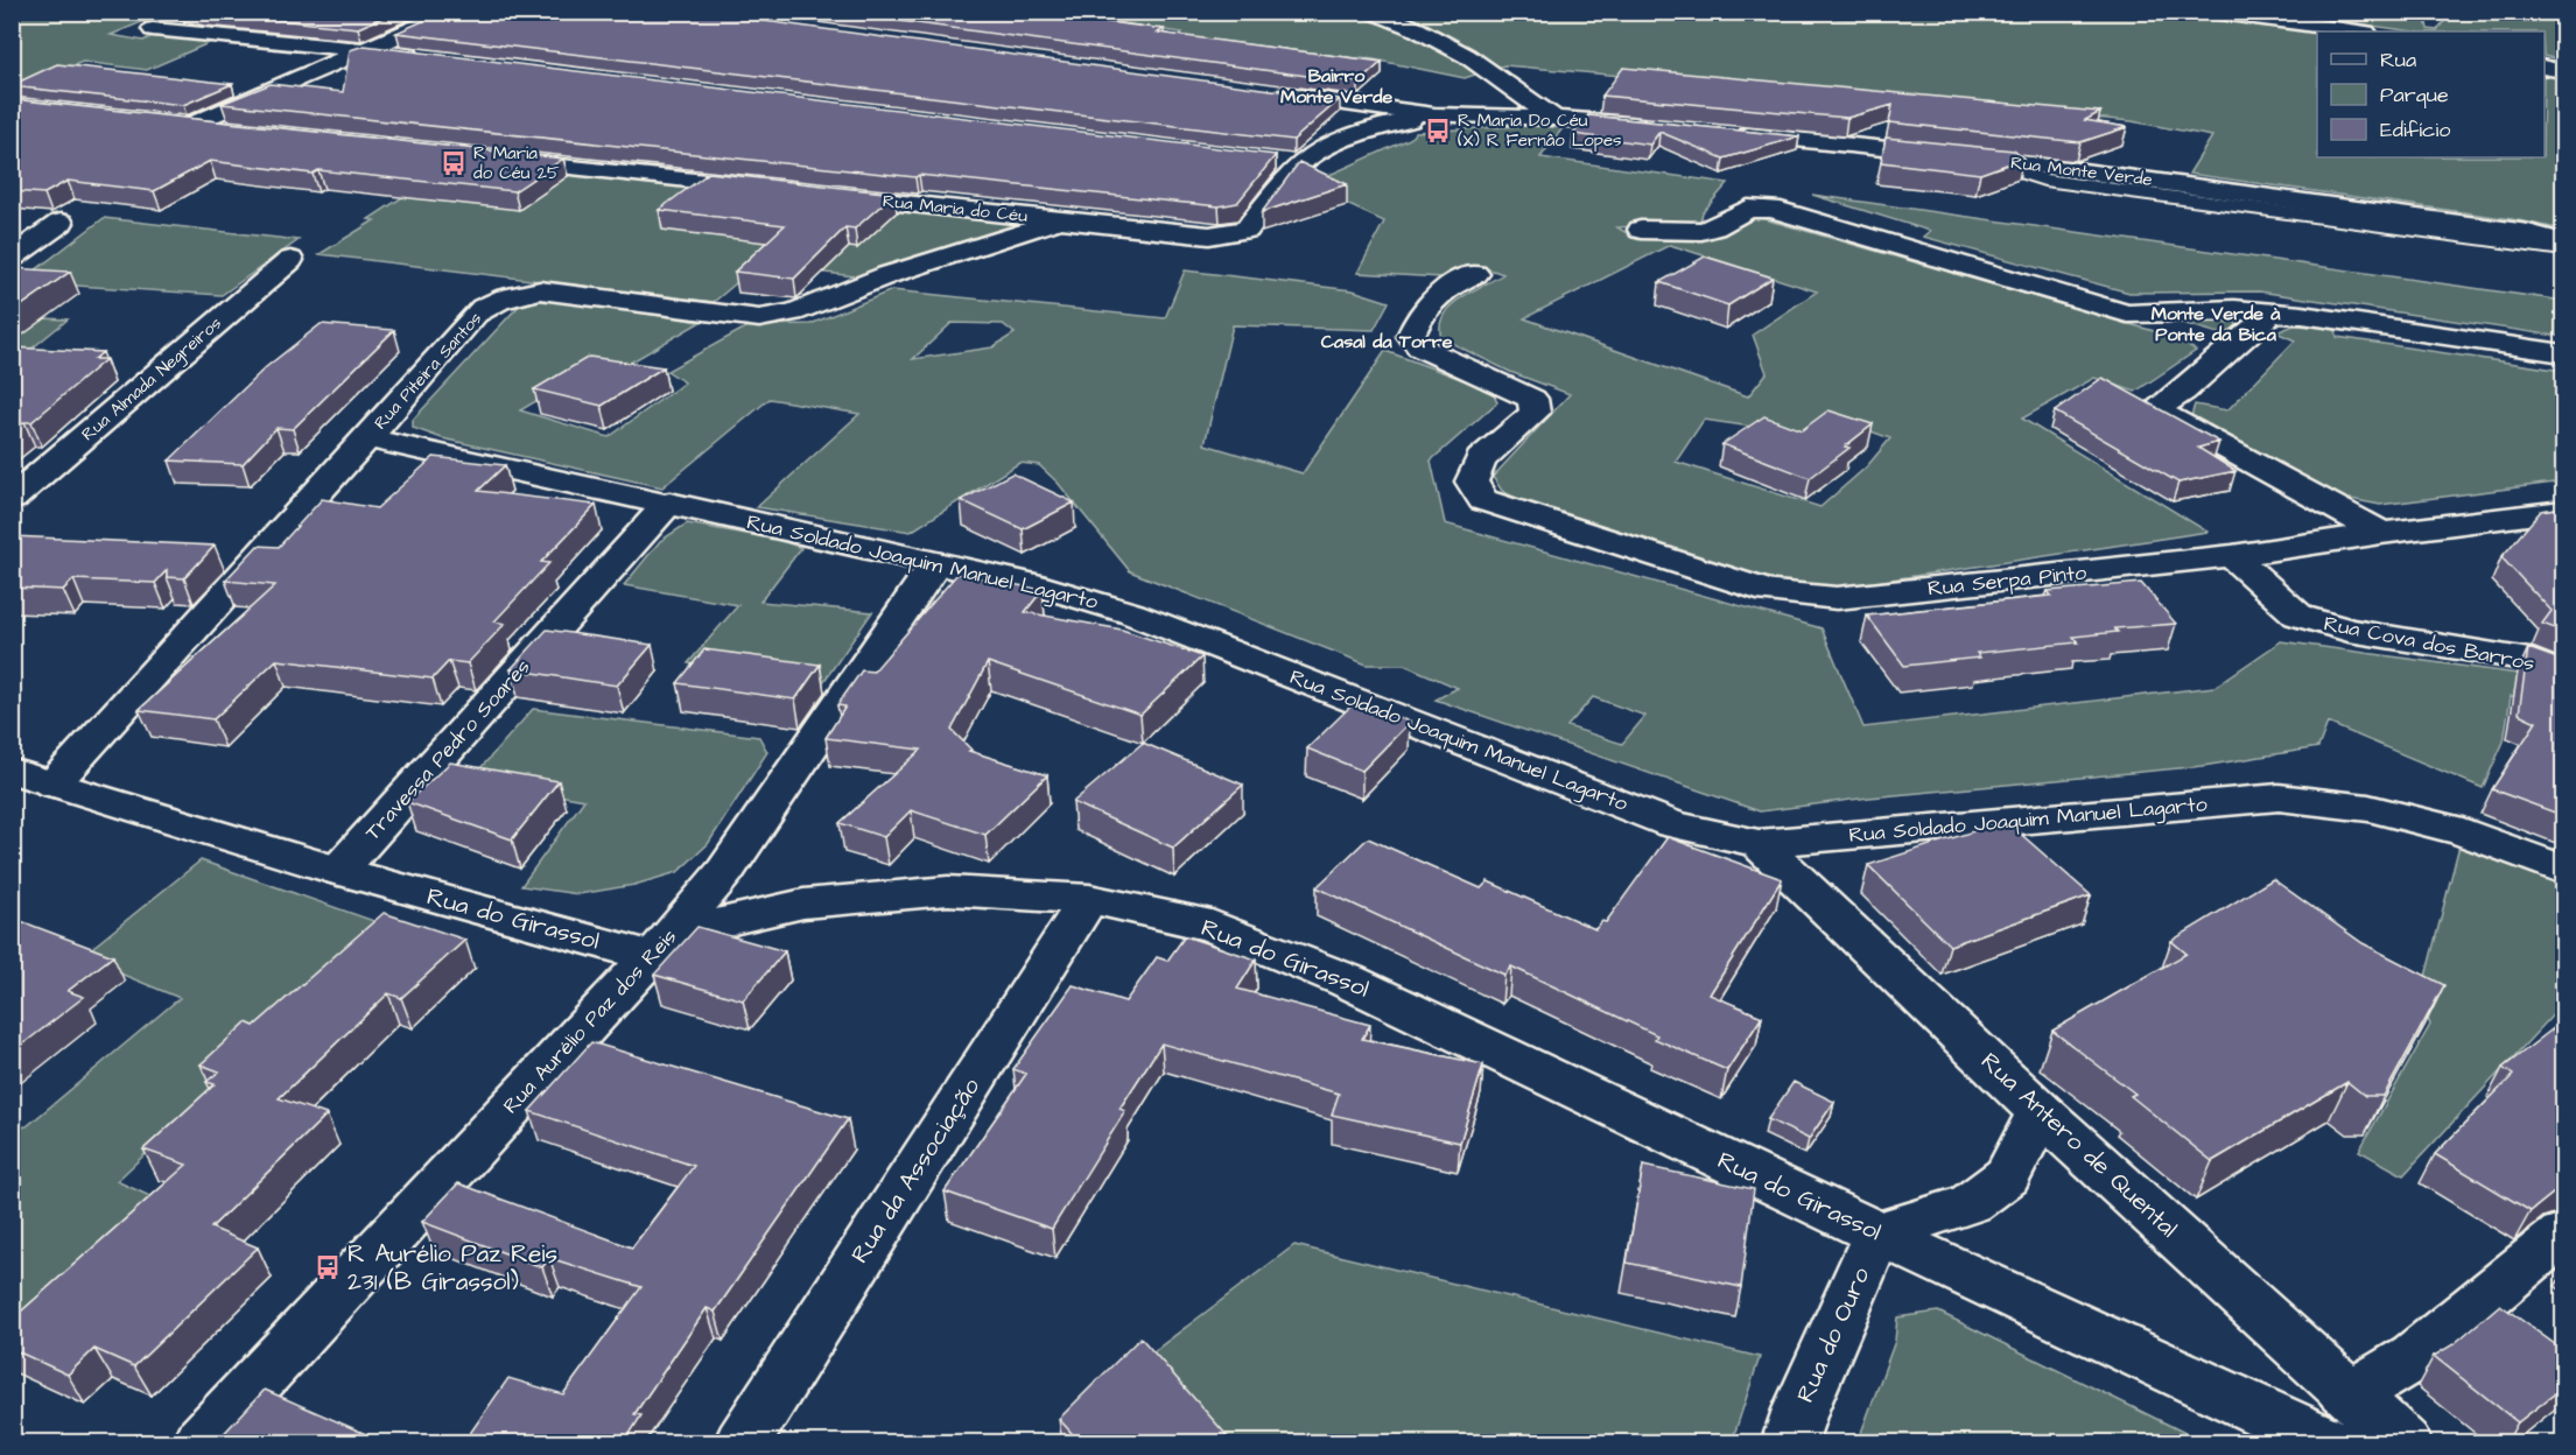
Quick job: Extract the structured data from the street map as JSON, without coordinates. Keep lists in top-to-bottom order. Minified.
{"streets":{"street":["Rua Monte Verde","Rua Maria do Céu","Rua Piteira Santos","Rua Almada Negreiros","Rua Soldado Joaquim Manuel Lagarto","Rua Serpa Pinto","Rua Cova dos Barros","Travessa Pedro Soares","Rua do Girassol","Rua Aurélio Paz dos Reis","Rua Antero de Quental","Rua da Associação","Rua do Ouro"]},"crossings":[["Rua Maria do Céu","Rua Piteira Santos"],["Rua Piteira Santos","Rua Soldado Joaquim Manuel Lagarto"],["Rua Piteira Santos","Rua do Girassol"],["Rua Soldado Joaquim Manuel Lagarto","Travessa Pedro Soares"],["Rua Soldado Joaquim Manuel Lagarto","Rua Aurélio Paz dos Reis"],["Rua Soldado Joaquim Manuel Lagarto","Rua Antero de Quental"],["Rua Serpa Pinto","Rua Cova dos Barros"],["Travessa Pedro Soares","Rua do Girassol"],["Rua do Girassol","Rua Aurélio Paz dos Reis"],["Rua do Girassol","Rua da Associação"],["Rua do Girassol","Rua do Ouro"]],"districts":["Bairro Monte Verde","Monte Verde à Ponte da Bica","Casal da Torre"],"places":{"bus stop":["R Maria Do Céu (X) R Fernâo Lopes","R Maria do Céu 25","R Aurélio Paz Reis 231 (B Girassol)"]},"legend":["Rua","Parque","Edifício"]}
